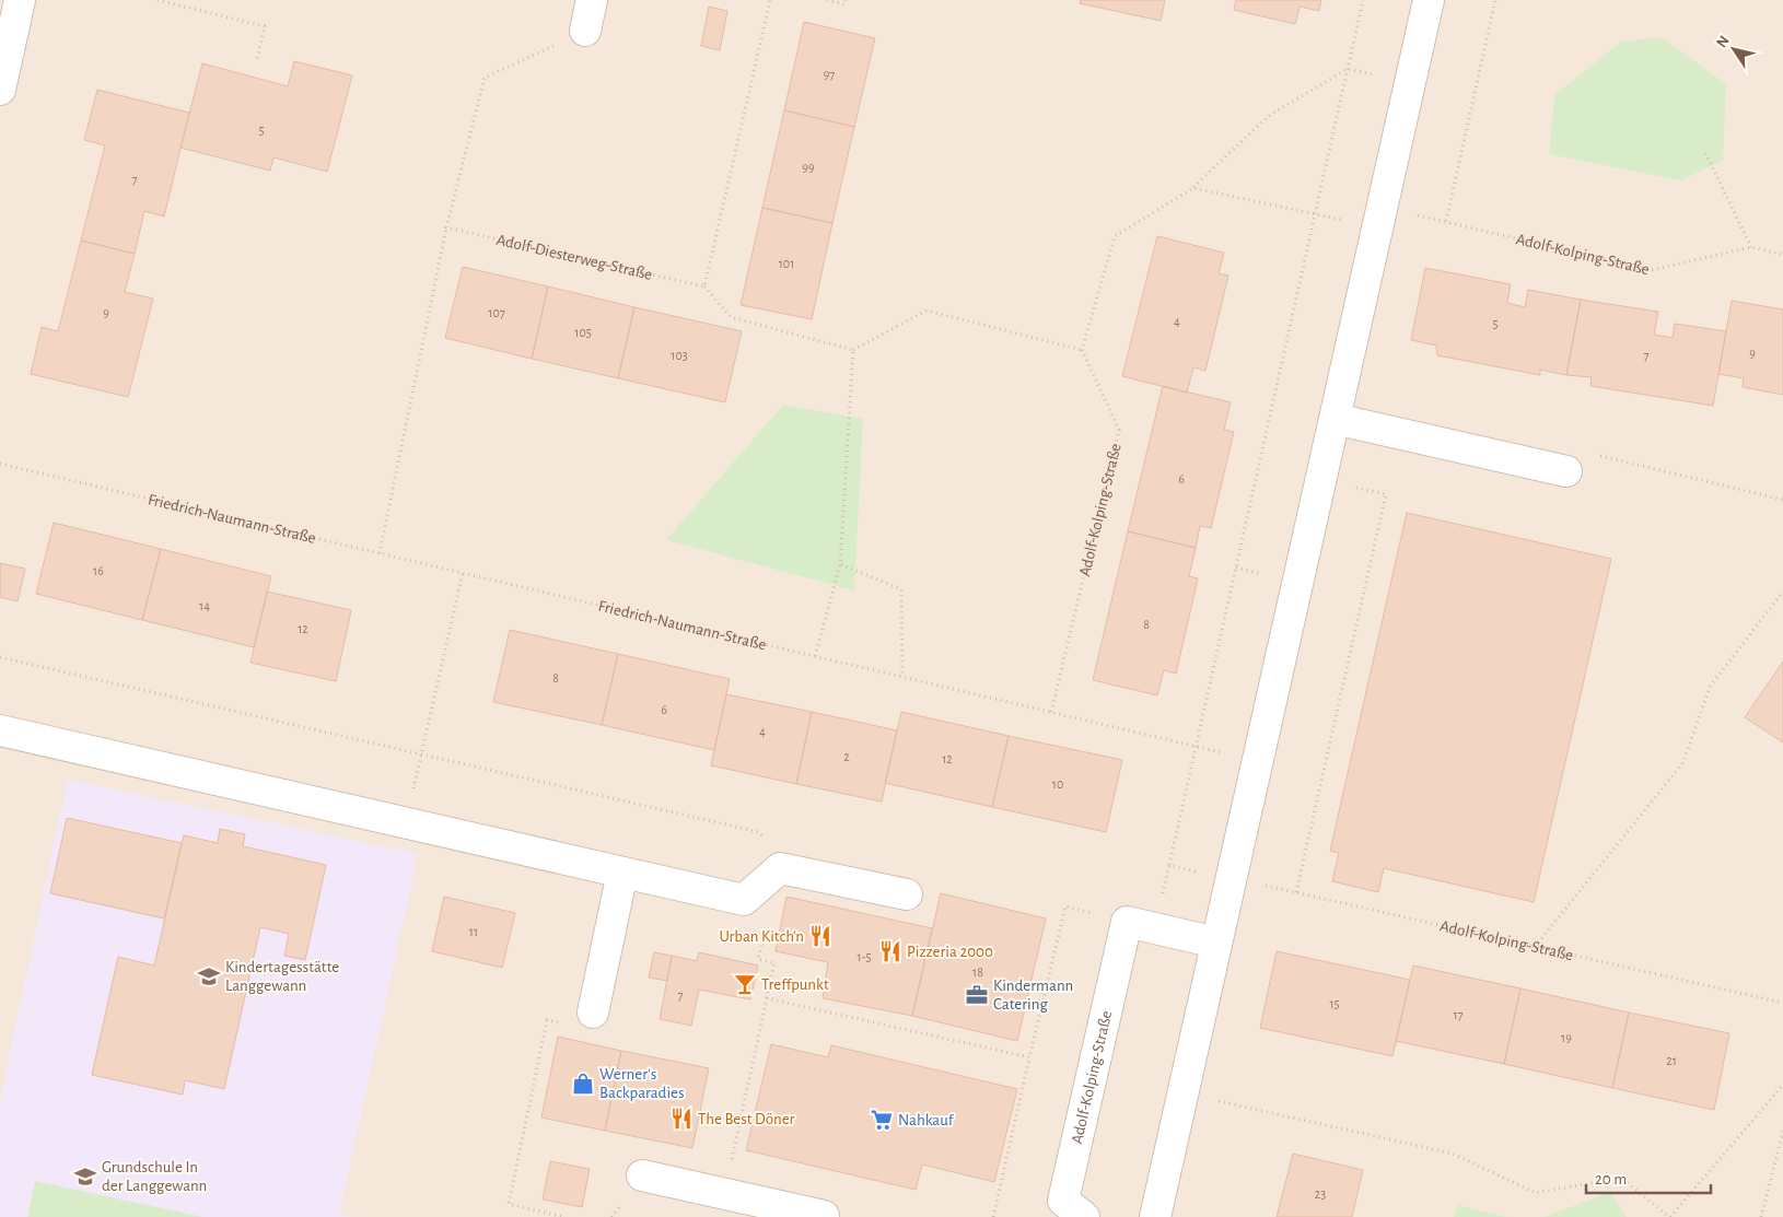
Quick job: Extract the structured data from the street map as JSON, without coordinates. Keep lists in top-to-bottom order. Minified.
{"streets":{"street":["Adolf-Kolping-Straße"],"path":["Adolf-Diesterweg-Straße","Friedrich-Naumann-Straße"]},"places":{"restaurant":["Urban Kitch'n","Pizzeria 2000","The Best Döner"],"school or university":["Kindertagesstätte Langgewann","Grundschule In der Langgewann"],"bar":["Treffpunkt"],"office":["Kindermann Catering"],"shop":["Werner's Backparadies"],"supermarket":["Nahkauf"]},"house_numbers":["97","5","99","7","101","9","107","4","5","105","9","103","7","6","16","14","8","12","8","6","4","2","12","10","11","1-5","18","7","15","17","19","21","23"],"scale_bar":"20 m","north":"top left"}
